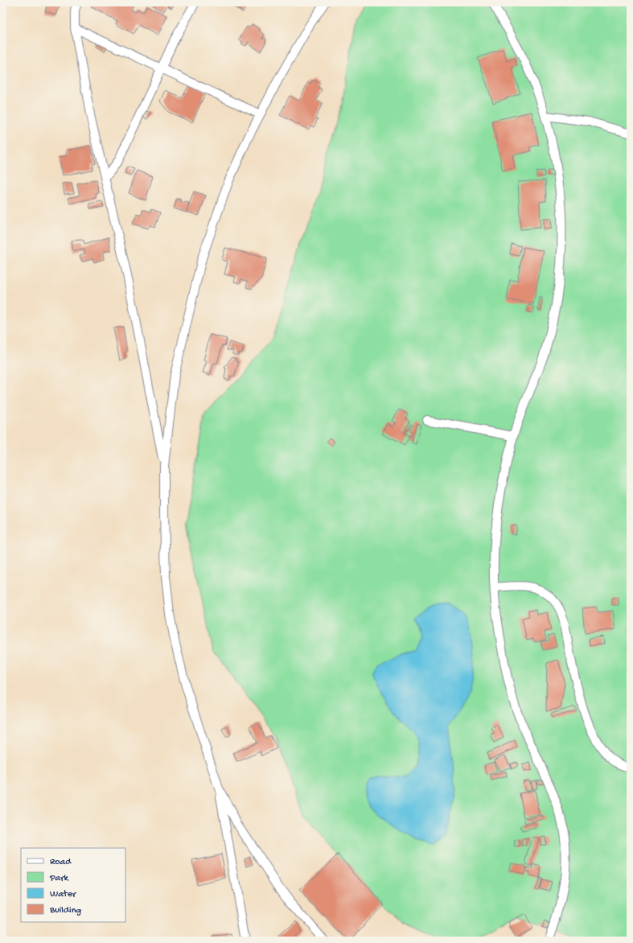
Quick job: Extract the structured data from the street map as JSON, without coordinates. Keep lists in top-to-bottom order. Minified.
{"legend":["Road","Park","Water","Building"]}
